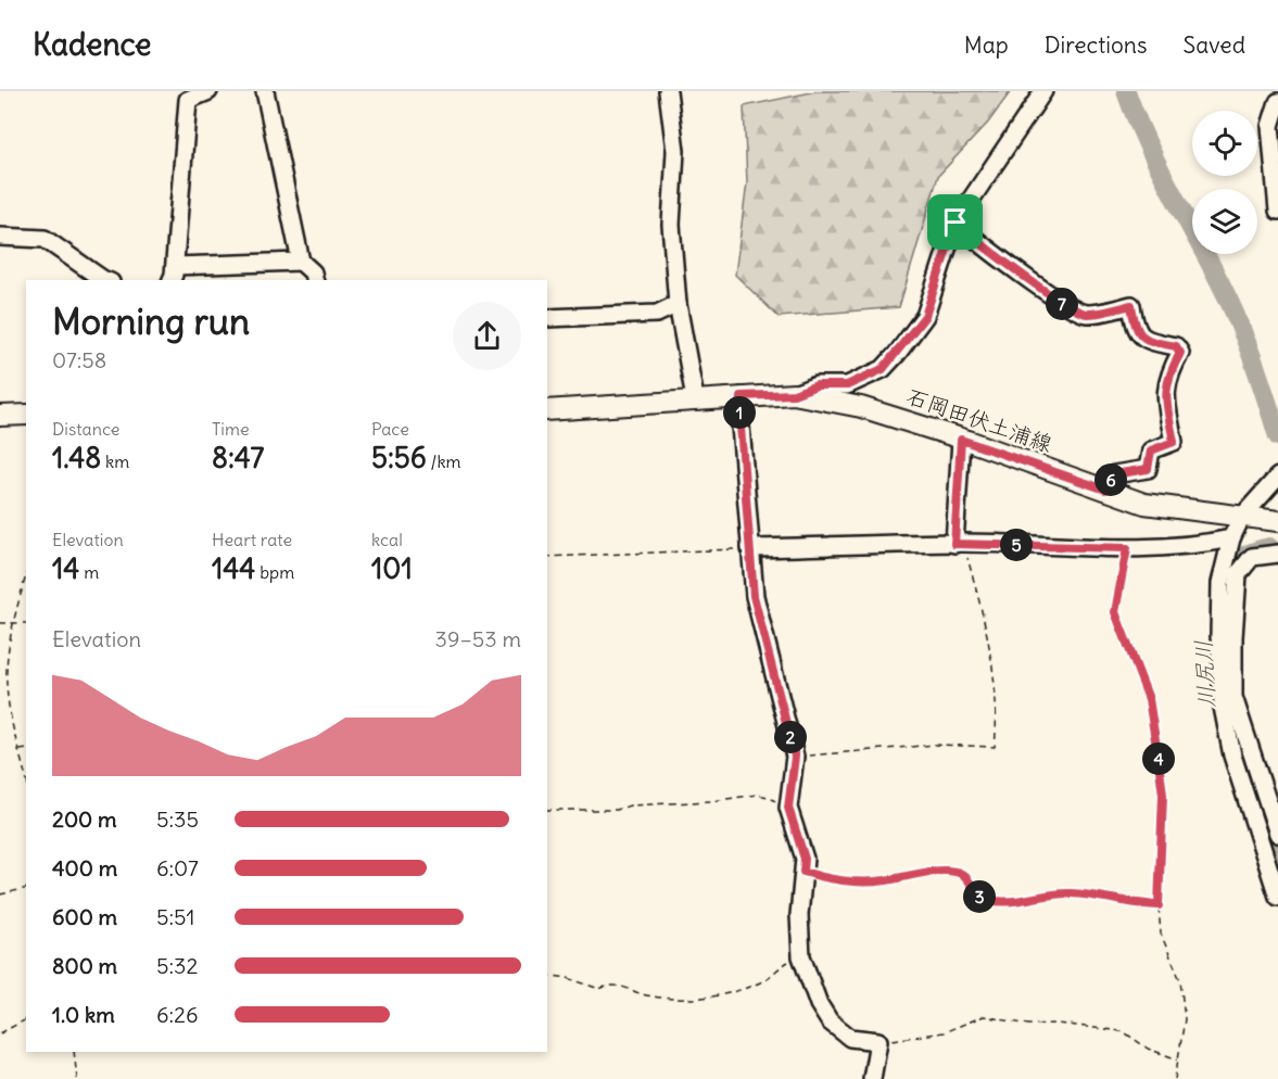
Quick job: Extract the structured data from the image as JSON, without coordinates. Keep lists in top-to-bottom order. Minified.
{"streets":{"main road":["石岡田伏土浦線"]},"water":["川尻川"],"page":{"header":"Kadence","nav":["Map","Directions","Saved"],"heading":["Morning run","07:58"],"pins":["7","1","6","5","2","4","3"],"stats":[["Distance","1.48 km"],["Time","8:47"],["Pace","5:56 /km"],["Elevation","14 m"],["Heart rate","144 bpm"],["kcal","101"]],"chart":["Elevation","39–53 m"],"list":[{"name":"200 m","note":"5:35"},{"name":"400 m","note":"6:07"},{"name":"600 m","note":"5:51"},{"name":"800 m","note":"5:32"},{"name":"1.0 km","note":"6:26"}]}}
